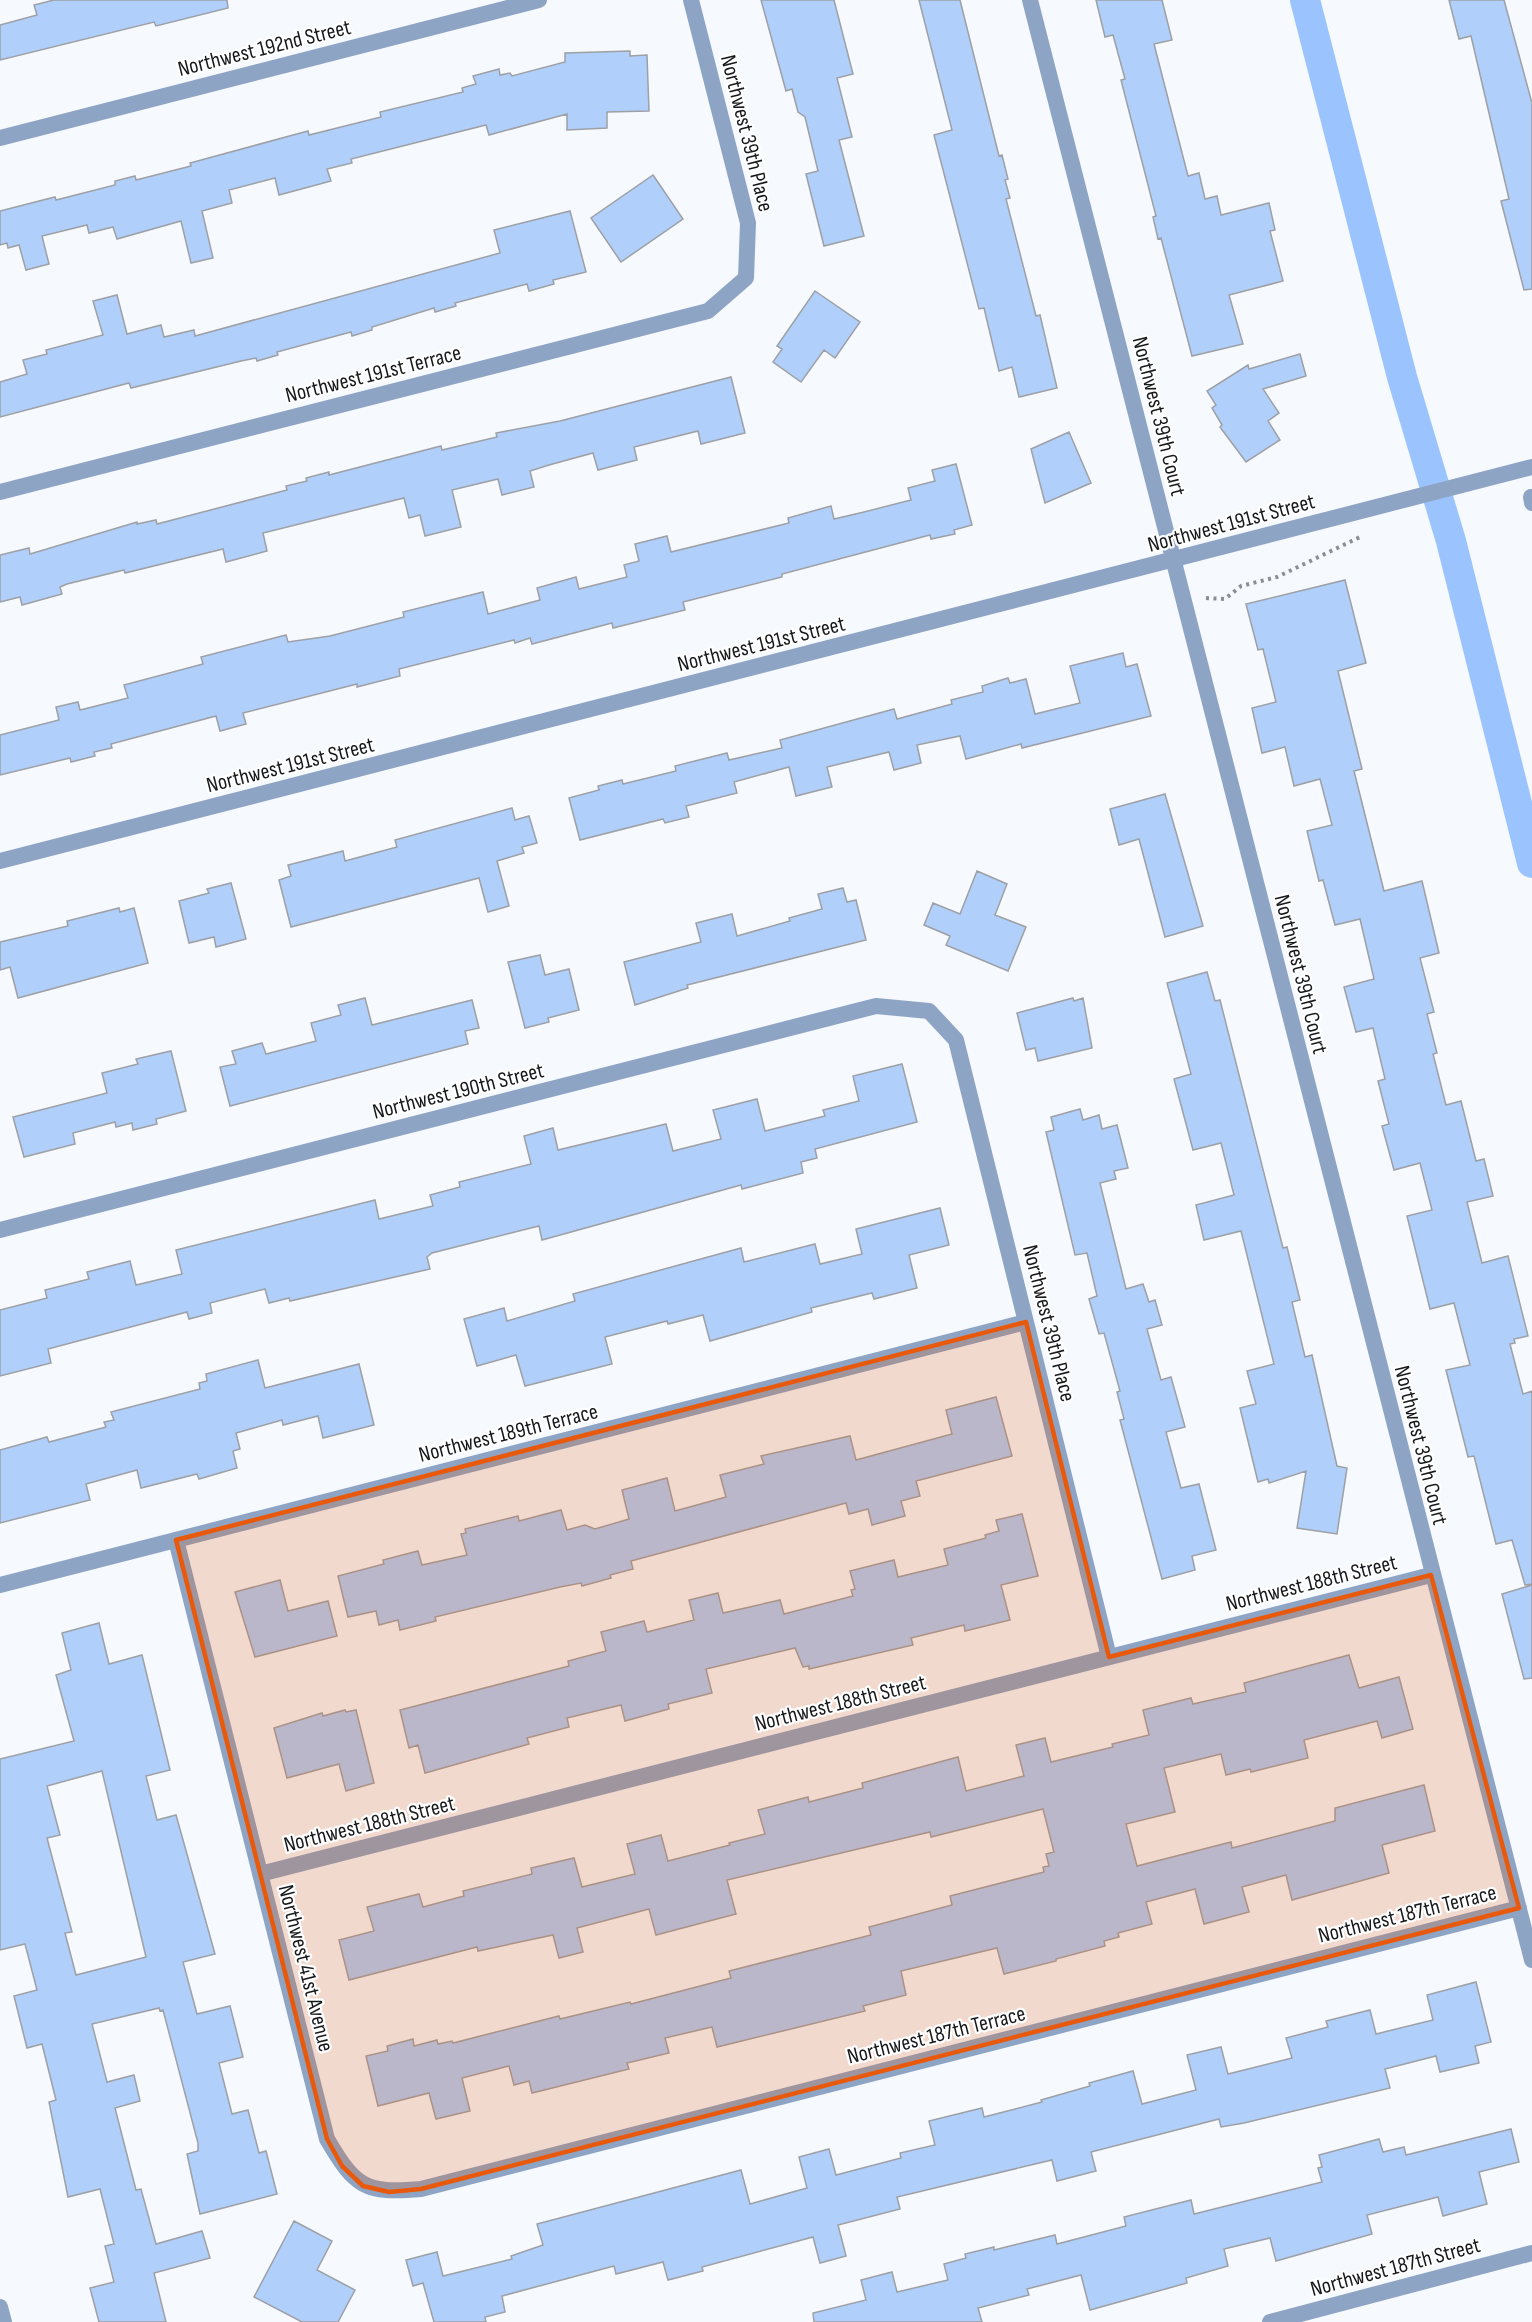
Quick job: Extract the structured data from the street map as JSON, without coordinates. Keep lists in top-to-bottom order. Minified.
{"streets":{"street":["Northwest 192nd Street","Northwest 39th Place","Northwest 191st Terrace","Northwest 39th Court","Northwest 191st Street","Northwest 190th Street","Northwest 189th Terrace","Northwest 188th Street","Northwest 187th Terrace","Northwest 41st Avenue","Northwest 187th Street"]},"crossings":[["Northwest 39th Place","Northwest 191st Terrace"],["Northwest 39th Place","Northwest 190th Street"],["Northwest 39th Place","Northwest 189th Terrace"],["Northwest 39th Place","Northwest 188th Street"],["Northwest 39th Court","Northwest 191st Street"],["Northwest 39th Court","Northwest 188th Street"],["Northwest 39th Court","Northwest 187th Terrace"],["Northwest 189th Terrace","Northwest 41st Avenue"],["Northwest 188th Street","Northwest 41st Avenue"],["Northwest 187th Terrace","Northwest 41st Avenue"]]}
